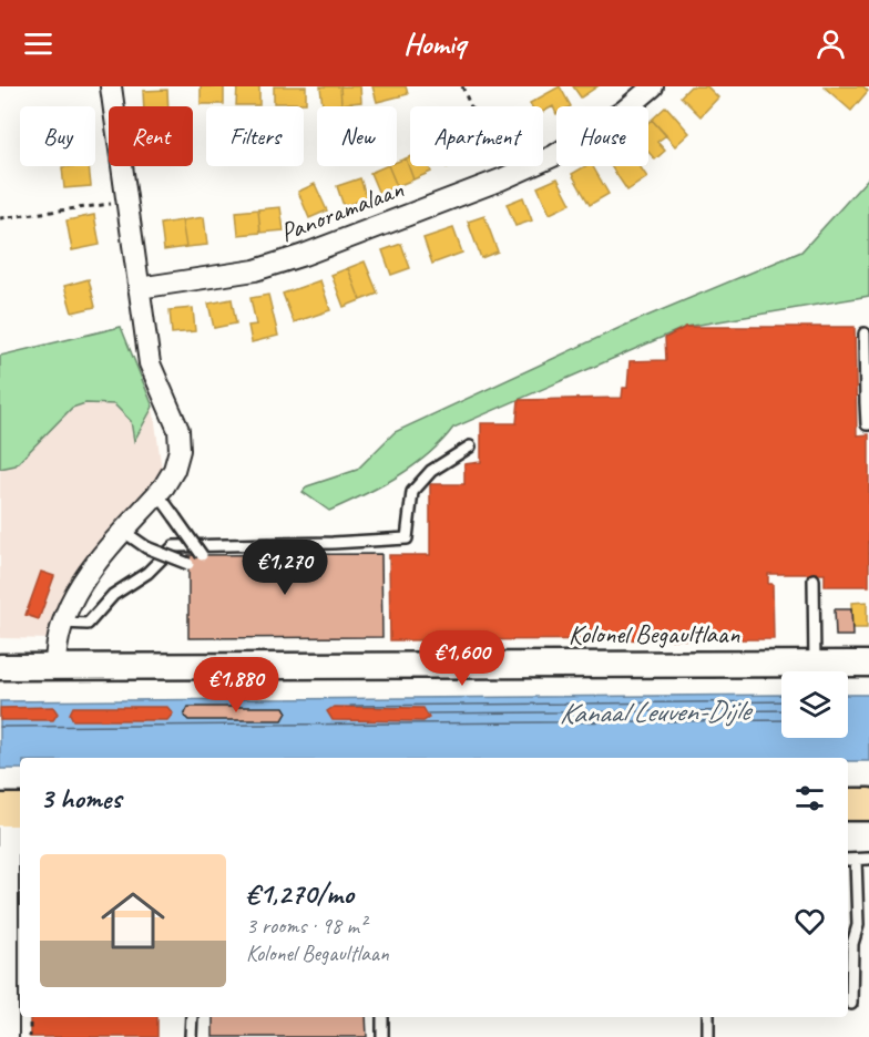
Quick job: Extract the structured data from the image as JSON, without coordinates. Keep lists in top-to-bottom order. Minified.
{"streets":{"street":["Panoramalaan","Kolonel Begaultlaan"]},"water":["Kanaal Leuven-Dijle"],"page":{"header":"Homiq","chip":["Buy","Rent","Filters","New","Apartment","House"],"price":["€1,270","€1,600","€1,880"],"heading":"3 homes","list":[{"name":"€1,270/mo","note":"3 rooms · 98 m² · Kolonel Begaultlaan"}]}}
